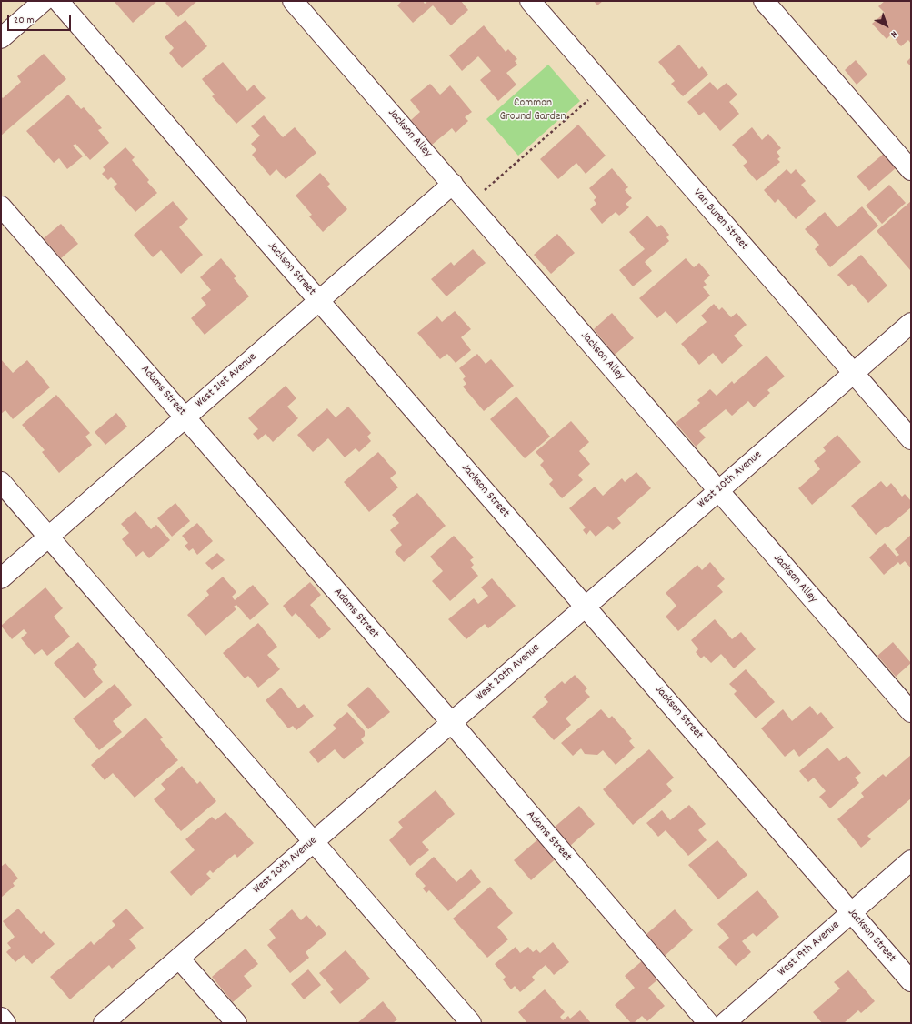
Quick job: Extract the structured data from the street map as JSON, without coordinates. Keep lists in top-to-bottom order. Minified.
{"streets":{"street":["Jackson Alley","Van Buren Street","Jackson Street","West 21st Avenue","Adams Street","West 20th Avenue","West 19th Avenue"]},"crossings":[["Jackson Alley","West 21st Avenue"],["Jackson Alley","West 20th Avenue"],["Van Buren Street","West 20th Avenue"],["Jackson Street","West 21st Avenue"],["Jackson Street","West 20th Avenue"],["Jackson Street","West 19th Avenue"],["West 21st Avenue","Adams Street"],["Adams Street","West 20th Avenue"]],"parks":["Common Ground Garden"],"scale_bar":"20 m","north":"bottom right"}
